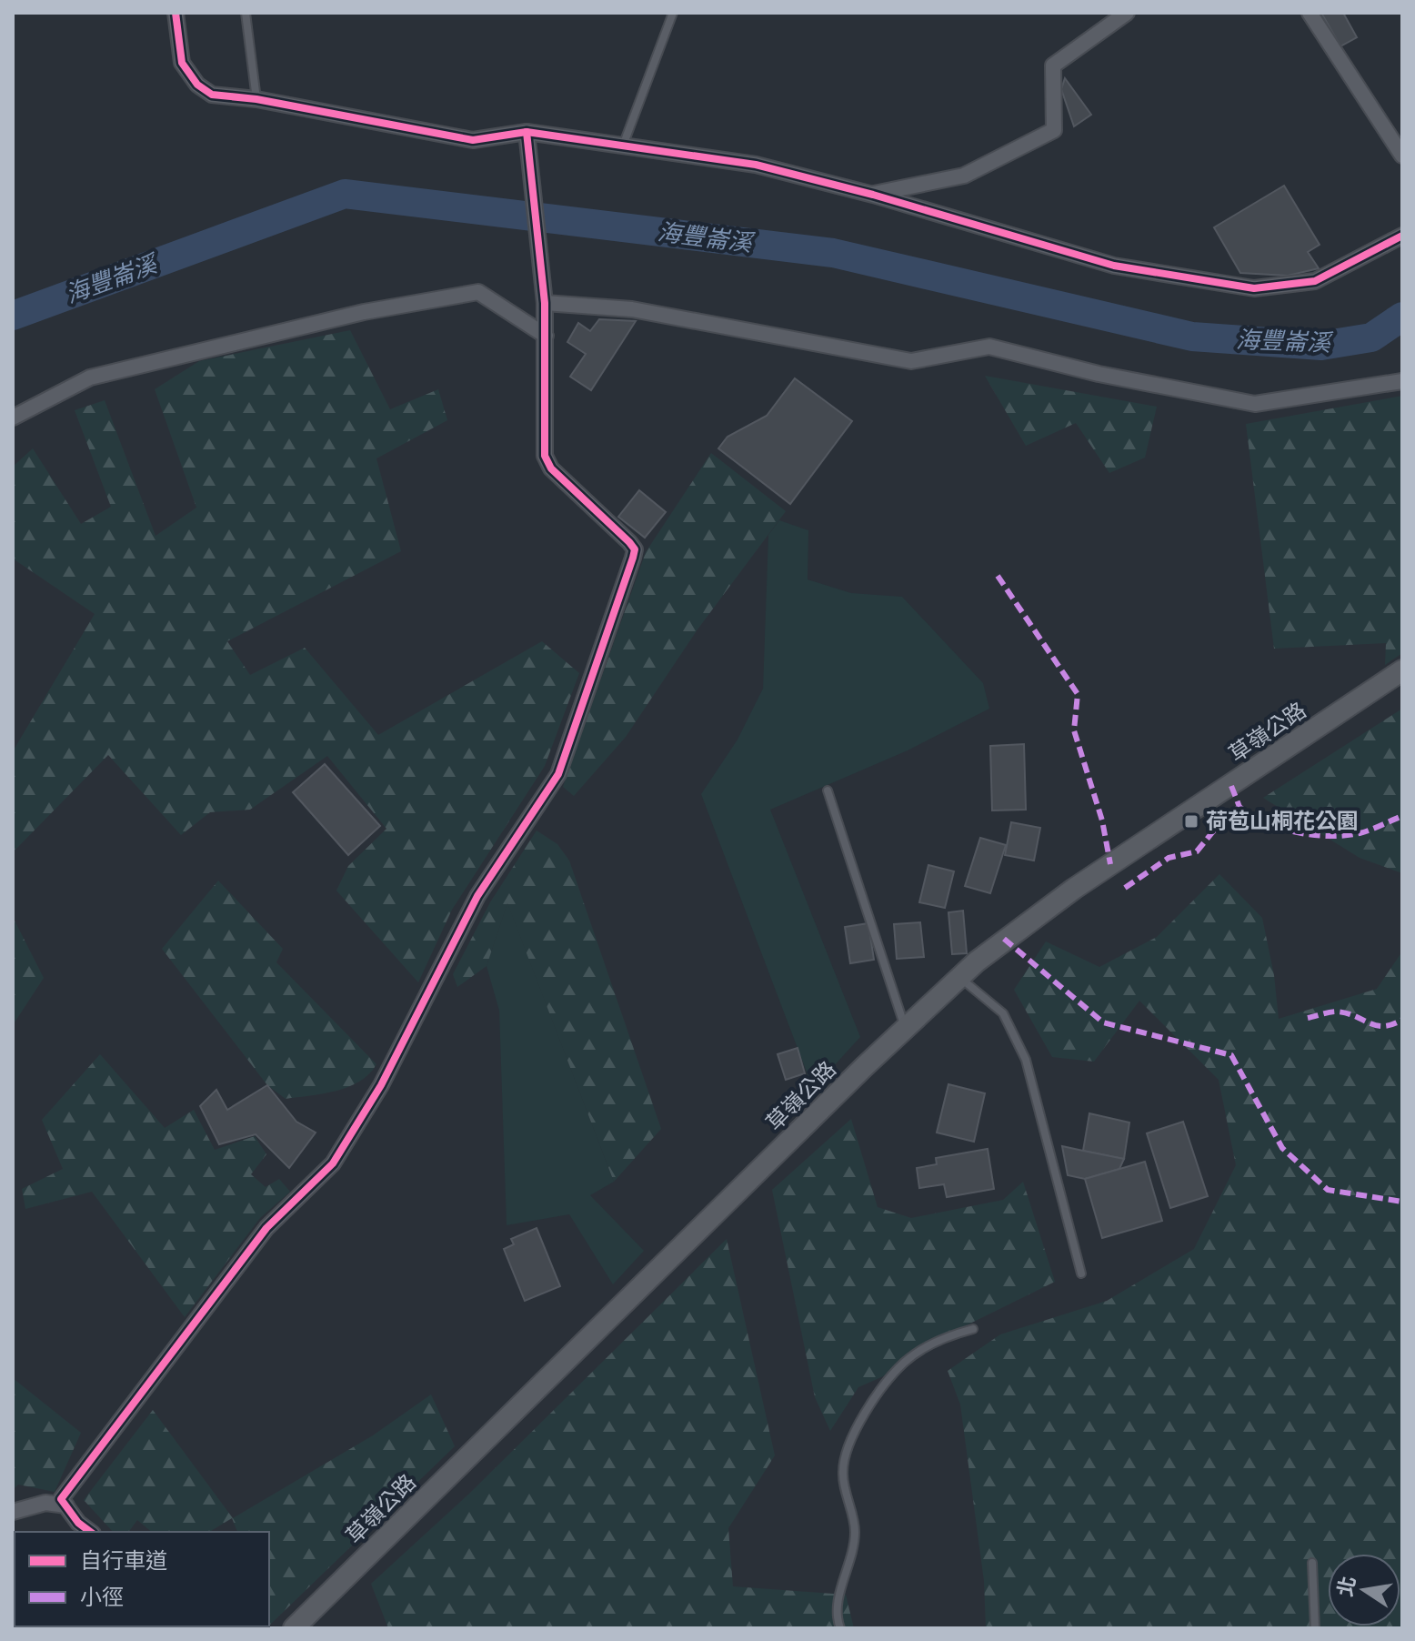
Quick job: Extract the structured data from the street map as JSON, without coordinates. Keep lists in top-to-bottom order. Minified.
{"streets":{"main road":["草嶺公路"]},"water":["海豐崙溪"],"places":{"transit":["荷苞山桐花公園"]},"legend":["自行車道","小徑"],"north":"left"}
